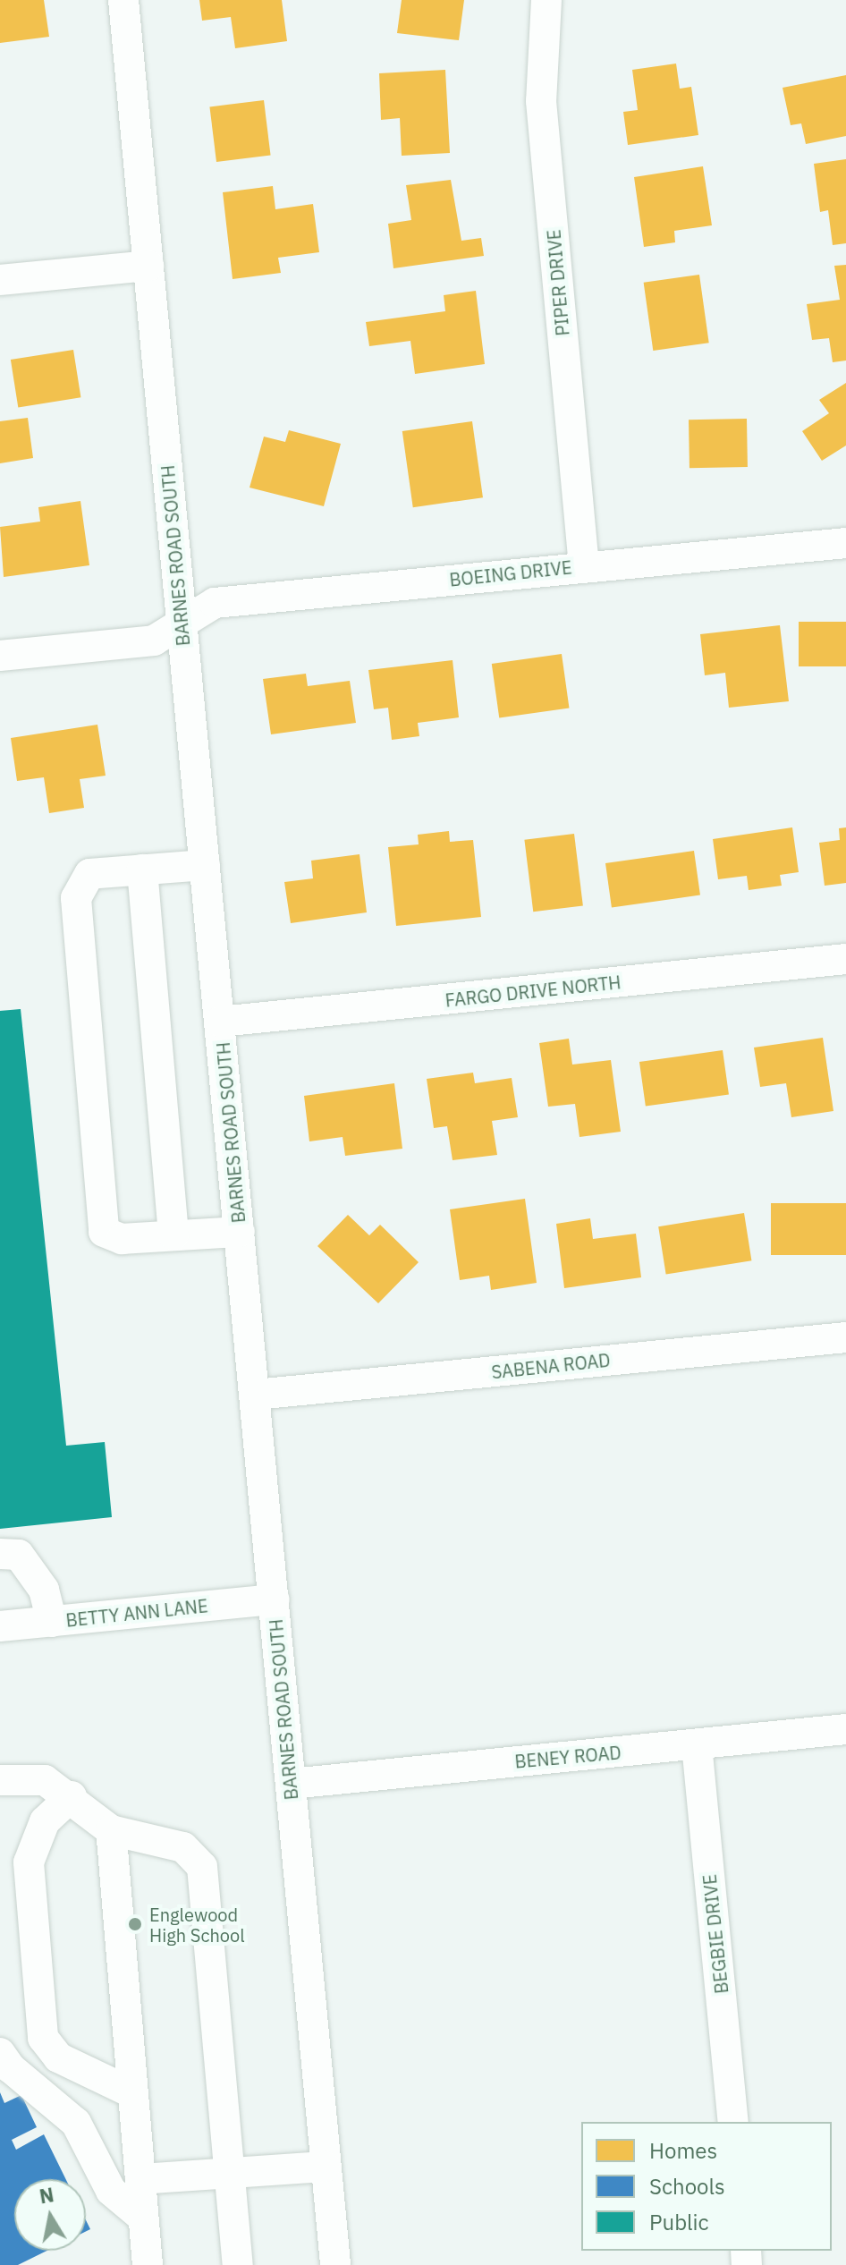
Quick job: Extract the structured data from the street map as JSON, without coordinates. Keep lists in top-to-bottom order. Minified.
{"streets":{"street":["PIPER DRIVE","BARNES ROAD SOUTH","BOEING DRIVE","FARGO DRIVE NORTH","SABENA ROAD","BETTY ANN LANE","BENEY ROAD","BEGBIE DRIVE"]},"crossings":[["PIPER DRIVE","BOEING DRIVE"],["BARNES ROAD SOUTH","BOEING DRIVE"],["BARNES ROAD SOUTH","FARGO DRIVE NORTH"],["BARNES ROAD SOUTH","SABENA ROAD"],["BARNES ROAD SOUTH","BETTY ANN LANE"],["BARNES ROAD SOUTH","BENEY ROAD"],["BENEY ROAD","BEGBIE DRIVE"]],"places":["Englewood High School"],"legend":["Homes","Schools","Public"],"north":"top"}
